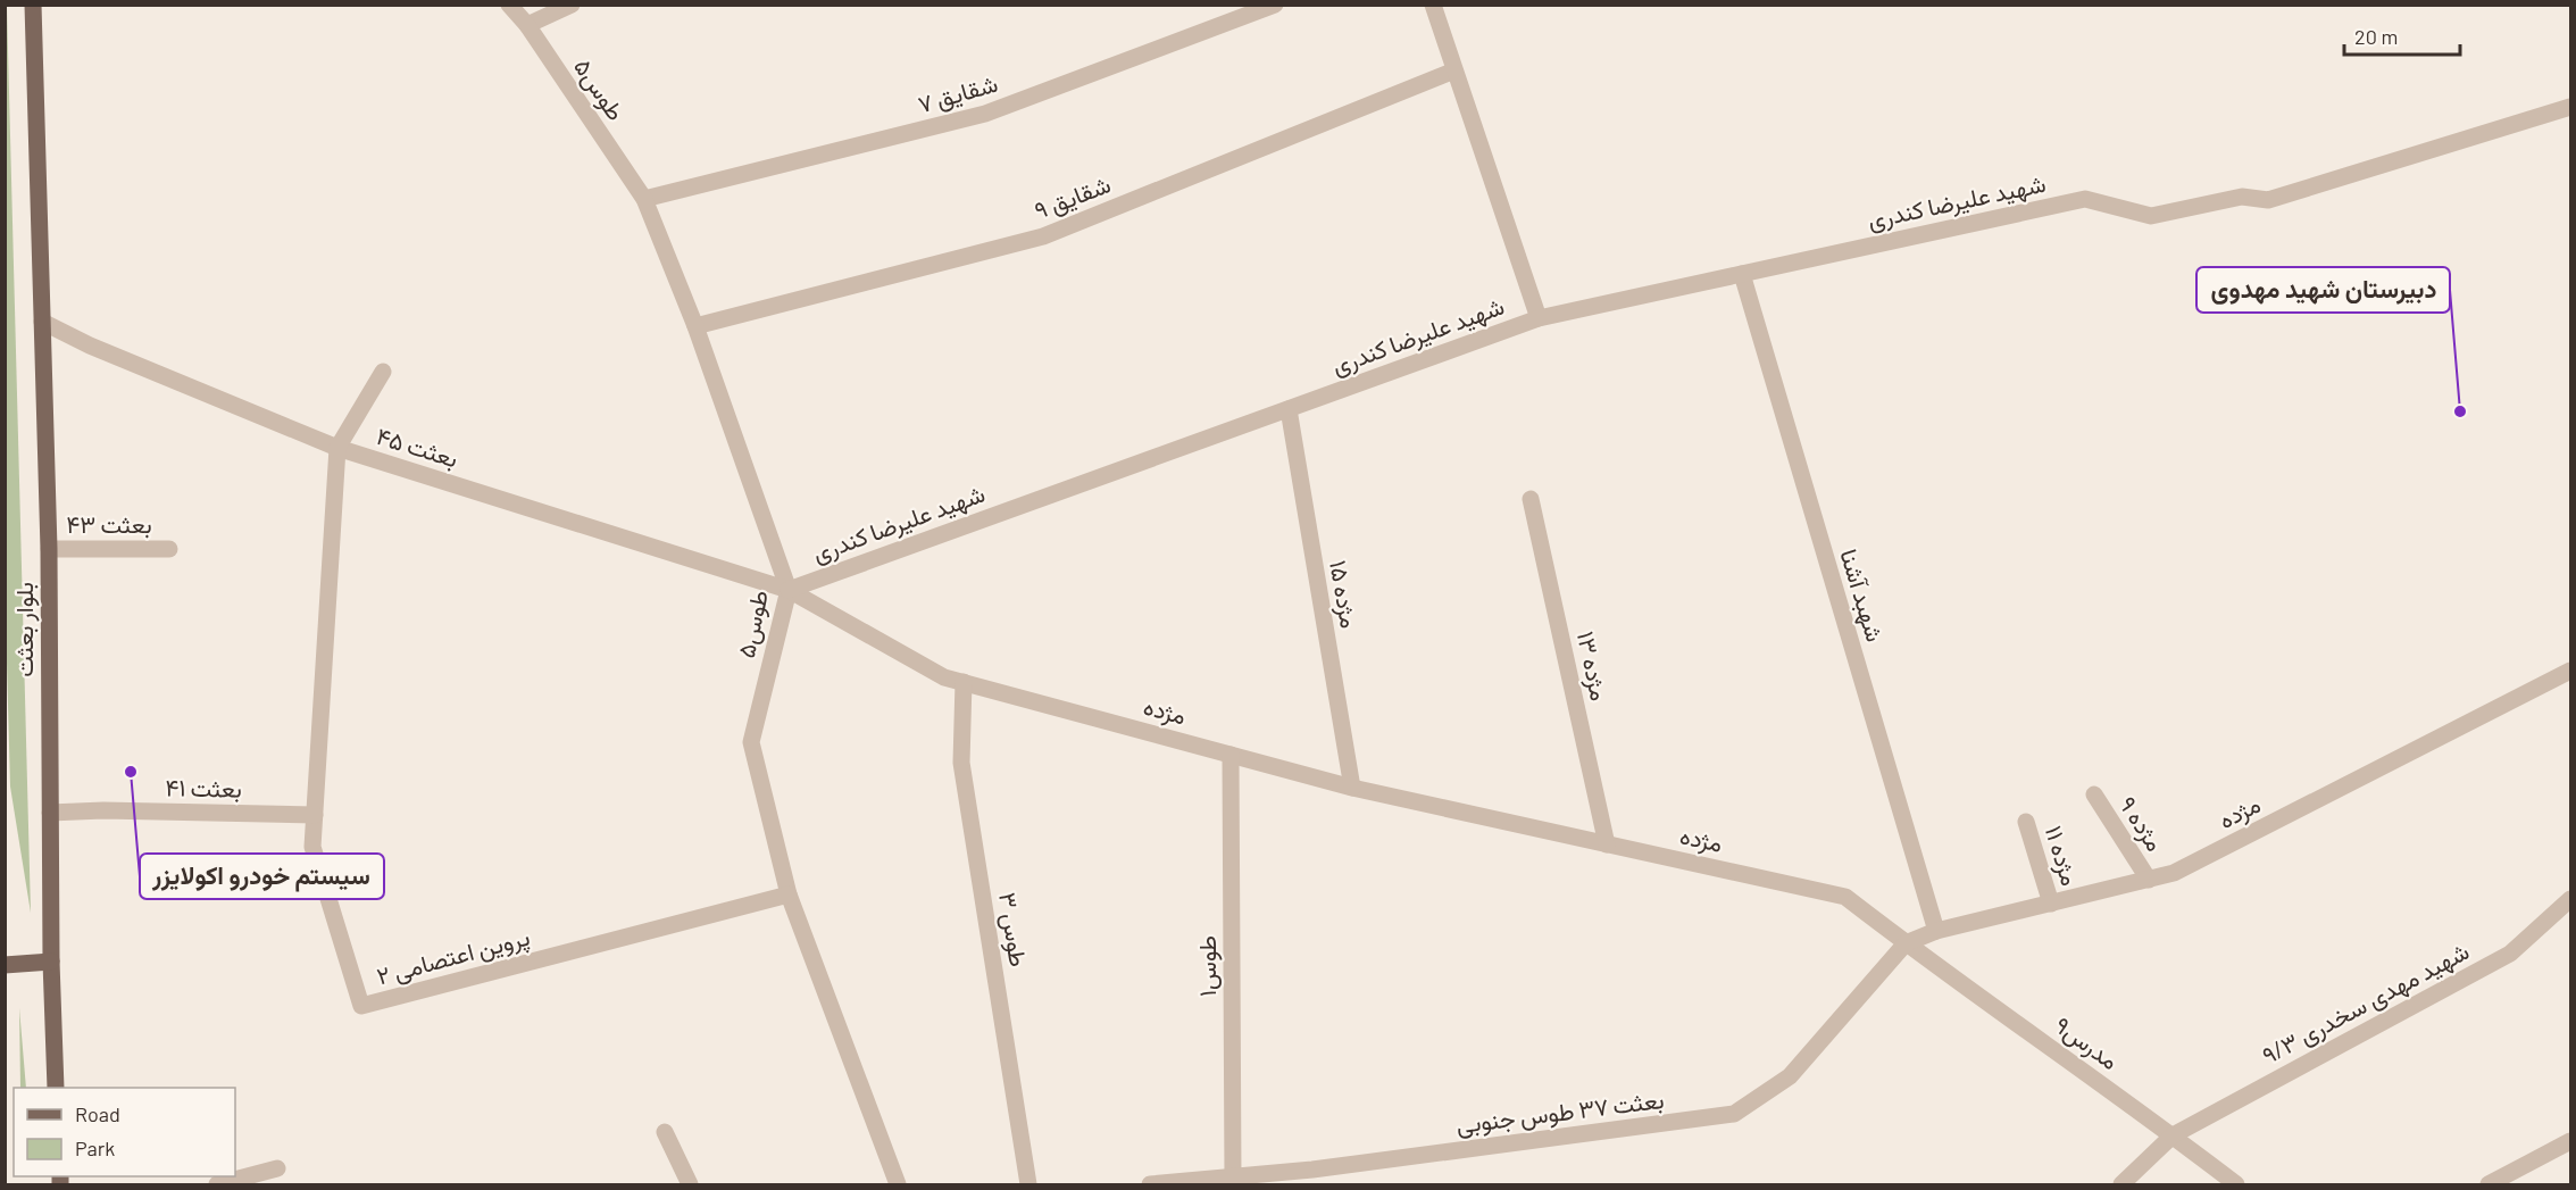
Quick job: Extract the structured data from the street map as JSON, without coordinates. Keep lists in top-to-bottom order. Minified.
{"streets":{"main road":["بلوار بعثت"],"street":["طوس۵","شقایق ۷","شقایق ۹","شهید علیرضا کندری","بعثت ۴۵","بعثت ۴۳","مژده ۱۵","شهبد آشنا","مژده ۱۳","مژده","بعثت ۴۱","مژده ۹","مژده ۱۱","طوس ۳","پروین اعتصامی ۲","طوس۱","شهید مهدی سخدری ۹/۳","مدرس۹","بعثت ۳۷ طوس جنوبی"]},"crossings":[["طوس۵","شقایق ۷"],["طوس۵","شقایق ۹"],["طوس۵","شهید علیرضا کندری"],["طوس۵","بعثت ۴۵"],["طوس۵","مژده"],["طوس۵","پروین اعتصامی ۲"],["شهید علیرضا کندری","بعثت ۴۵"],["شهید علیرضا کندری","مژده ۱۵"],["شهید علیرضا کندری","شهبد آشنا"],["شهید علیرضا کندری","مژده"],["بعثت ۴۵","بلوار بعثت"],["بعثت ۴۵","مژده"],["بعثت ۴۵","پروین اعتصامی ۲"],["بعثت ۴۳","بلوار بعثت"],["مژده ۱۵","مژده"],["شهبد آشنا","مژده"],["بلوار بعثت","بعثت ۴۱"],["مژده ۱۳","مژده"],["مژده","مژده ۹"],["مژده","مژده ۱۱"],["مژده","طوس ۳"],["مژده","طوس۱"],["مژده","مدرس۹"],["مژده","بعثت ۳۷ طوس جنوبی"],["بعثت ۴۱","پروین اعتصامی ۲"],["طوس۱","بعثت ۳۷ طوس جنوبی"],["شهید مهدی سخدری ۹/۳","مدرس۹"],["مدرس۹","بعثت ۳۷ طوس جنوبی"]],"places":["دبیرستان شهید مهدوی","سیستم خودرو اکولایزر"],"legend":["Road","Park"],"scale_bar":"20 m"}
